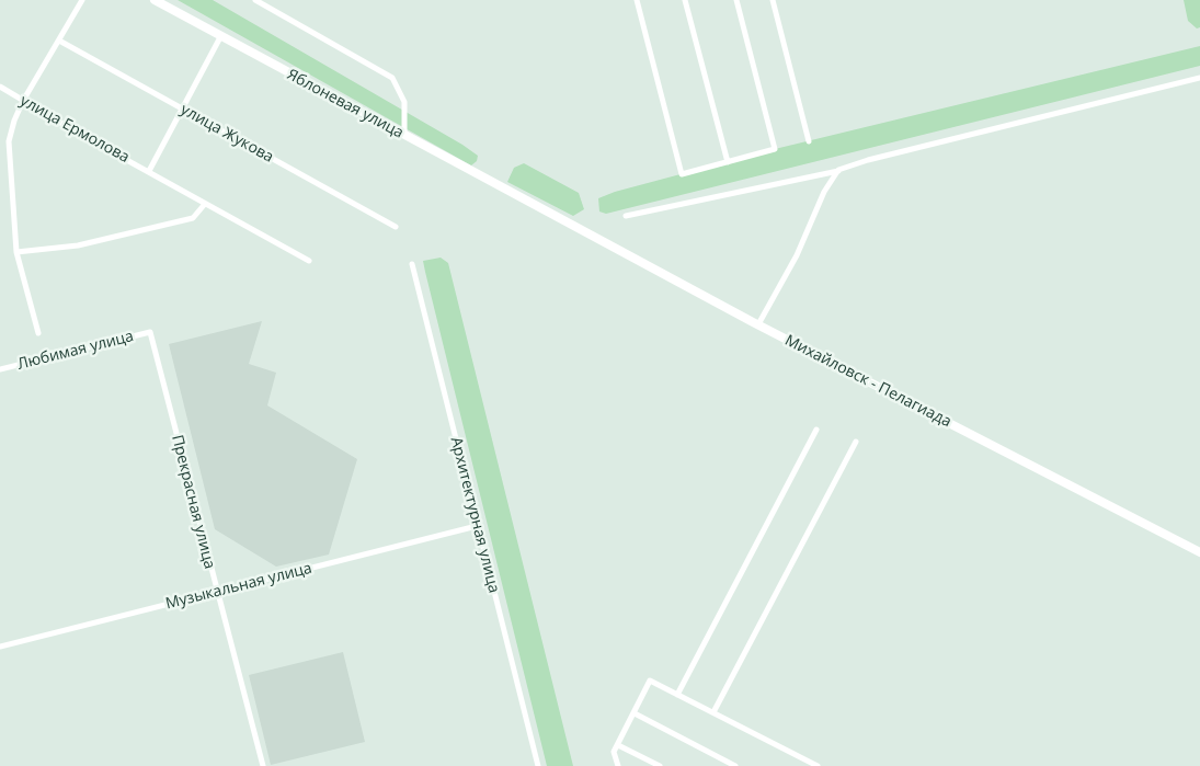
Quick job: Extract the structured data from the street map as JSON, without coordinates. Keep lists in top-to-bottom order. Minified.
{"streets":{"street":["Яблоневая улица","улица Ермолова","улица Жукова","Любимая улица","Михайловск - Пелагиада","Прекрасная улица","Архитектурная улица","Музыкальная улица"]},"crossings":[["Яблоневая улица","Михайловск - Пелагиада"],["Любимая улица","Прекрасная улица"],["Прекрасная улица","Музыкальная улица"],["Архитектурная улица","Музыкальная улица"]]}
